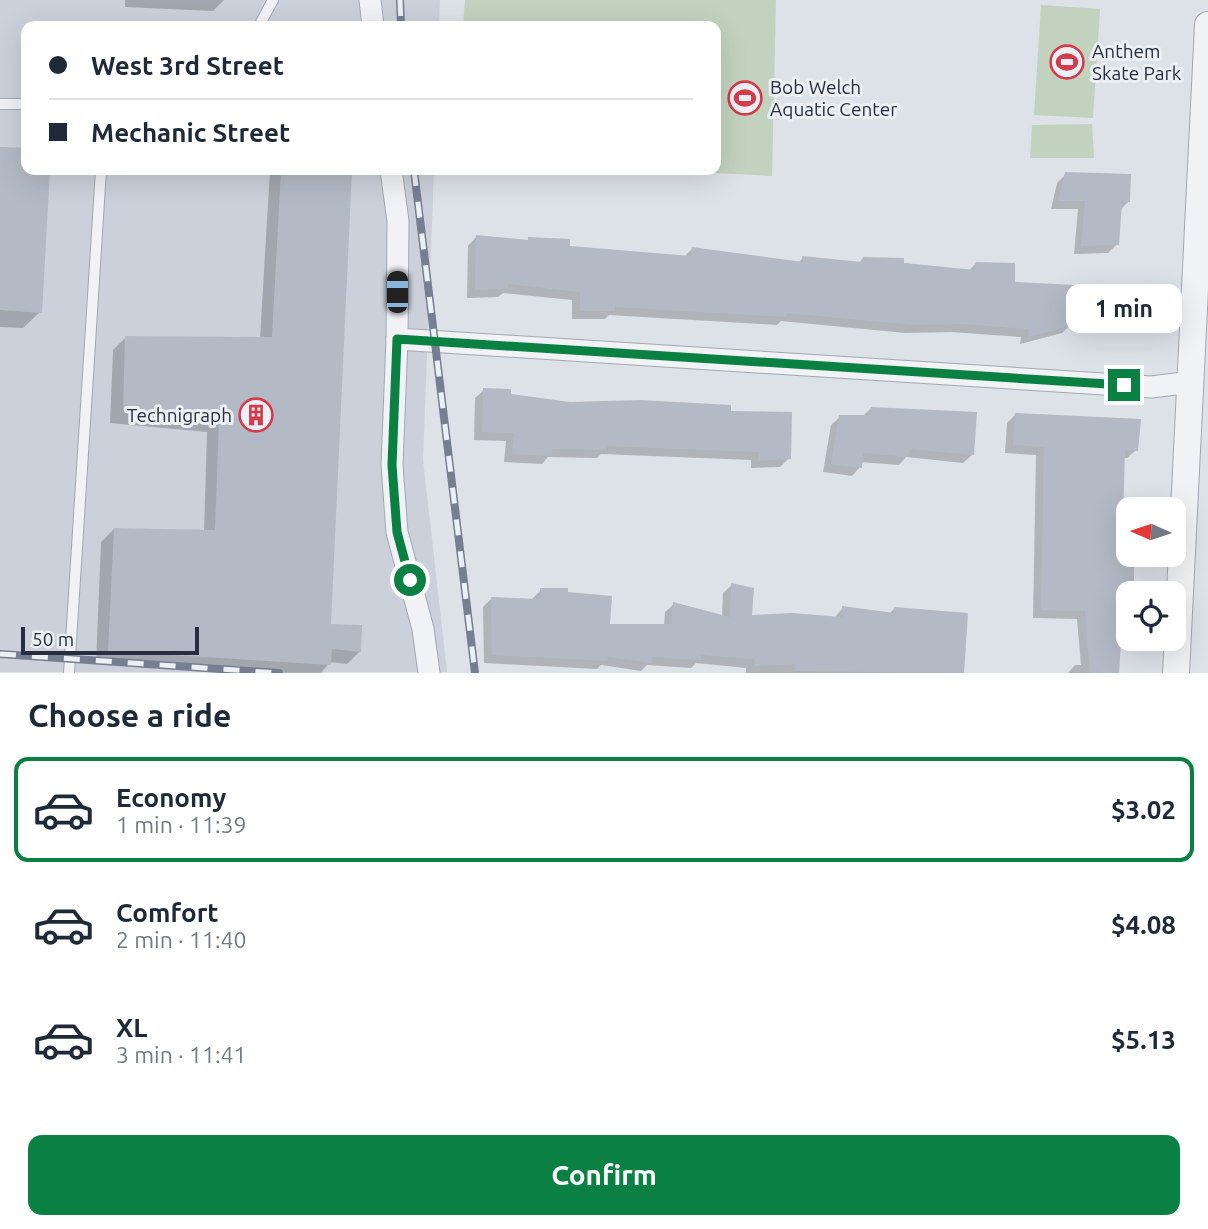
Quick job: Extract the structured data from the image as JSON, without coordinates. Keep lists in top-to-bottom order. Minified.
{"places":{"sports":["Anthem Skate Park","Bob Welch Aquatic Center"],"building":["Technigraph"]},"scale_bar":"50 m","north":"left","page":{"banner":["West 3rd Street","Mechanic Street"],"bubble":"1 min","scale":"50 m","heading":"Choose a ride","list":[{"name":"Economy","note":"1 min · 11:39","value":"$3.02"},{"name":"Comfort","note":"2 min · 11:40","value":"$4.08"},{"name":"XL","note":"3 min · 11:41","value":"$5.13"}],"buttons":"Confirm"}}
